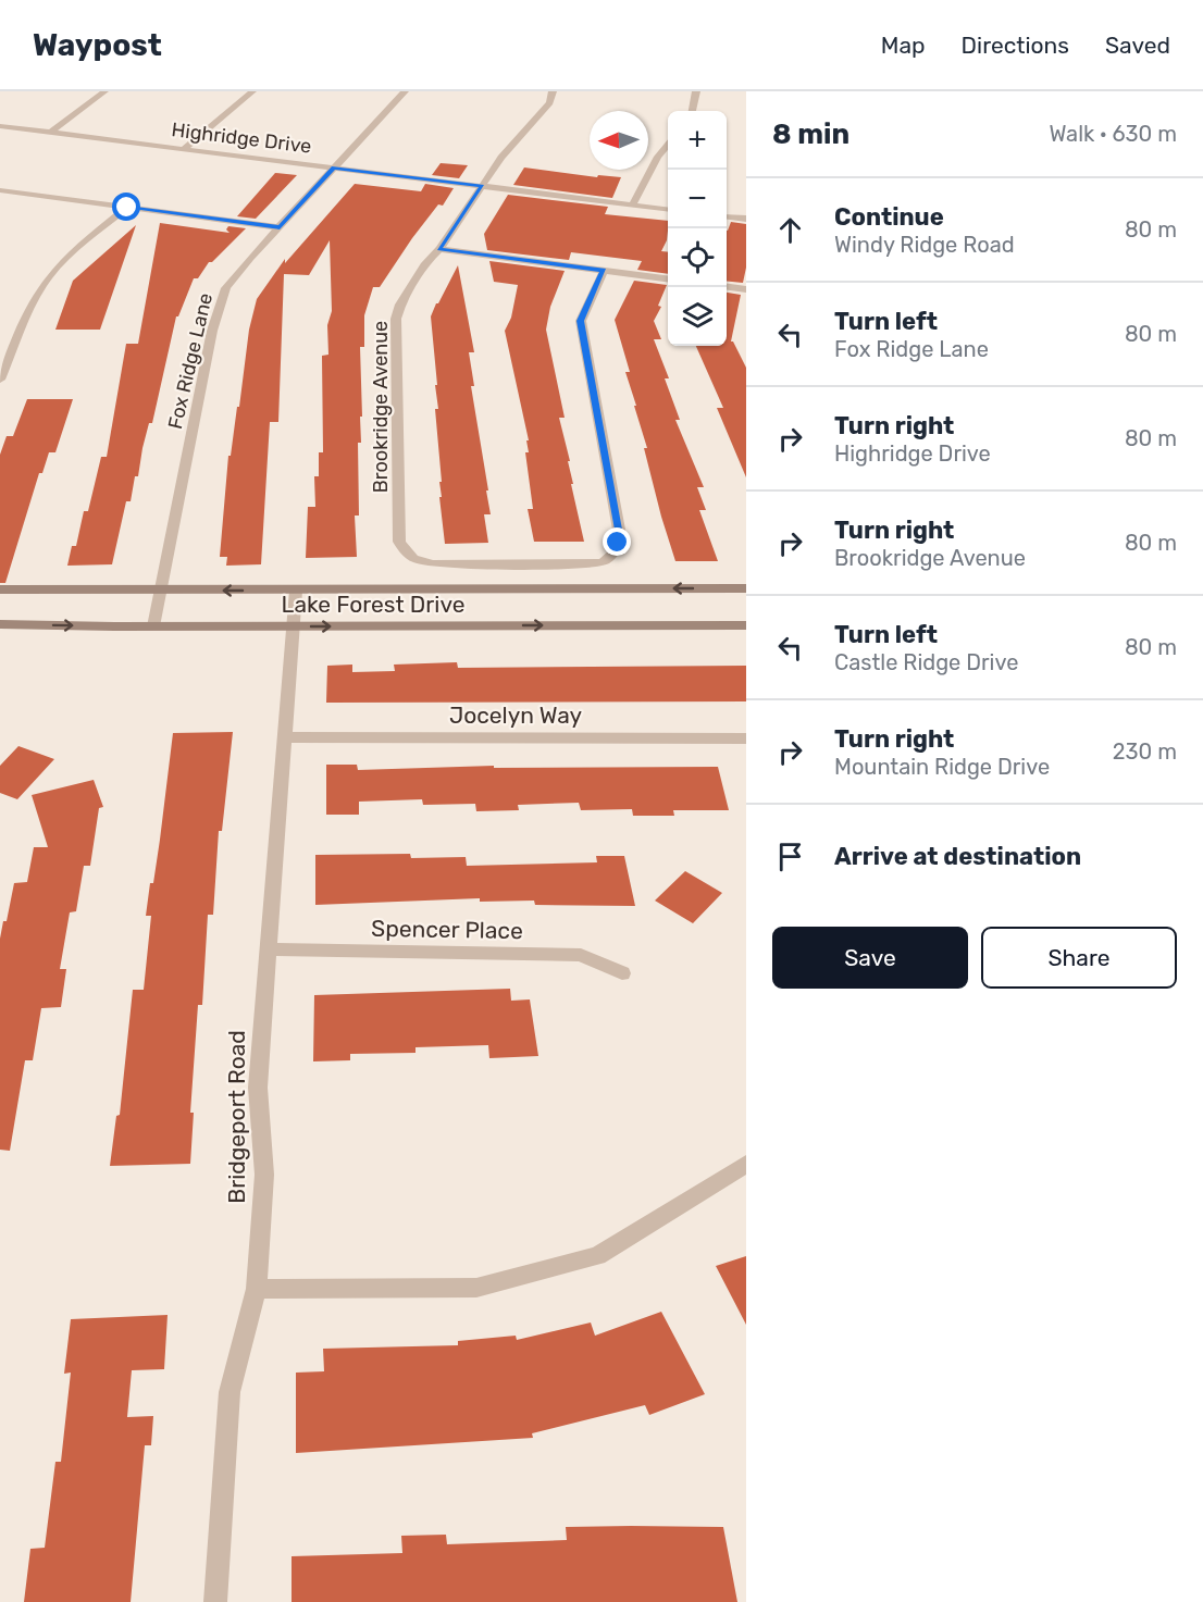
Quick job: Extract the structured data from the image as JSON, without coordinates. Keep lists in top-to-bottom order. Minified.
{"streets":{"main road":["Lake Forest Drive"],"street":["Highridge Drive","Fox Ridge Lane","Brookridge Avenue","Jocelyn Way","Spencer Place","Bridgeport Road"]},"crossings":[["Highridge Drive","Fox Ridge Lane"],["Highridge Drive","Brookridge Avenue"],["Fox Ridge Lane","Lake Forest Drive"],["Lake Forest Drive","Bridgeport Road"],["Jocelyn Way","Bridgeport Road"],["Spencer Place","Bridgeport Road"]],"north":"left","page":{"header":"Waypost","nav":["Map","Directions","Saved"],"heading":["8 min","Walk · 630 m"],"map_buttons":["+","−"],"list":[["Continue","Windy Ridge Road","80 m"],["Turn left","Fox Ridge Lane","80 m"],["Turn right","Highridge Drive","80 m"],["Turn right","Brookridge Avenue","80 m"],["Turn left","Castle Ridge Drive","80 m"],["Turn right","Mountain Ridge Drive","230 m"],"Arrive at destination"],"buttons":["Save","Share"]}}
